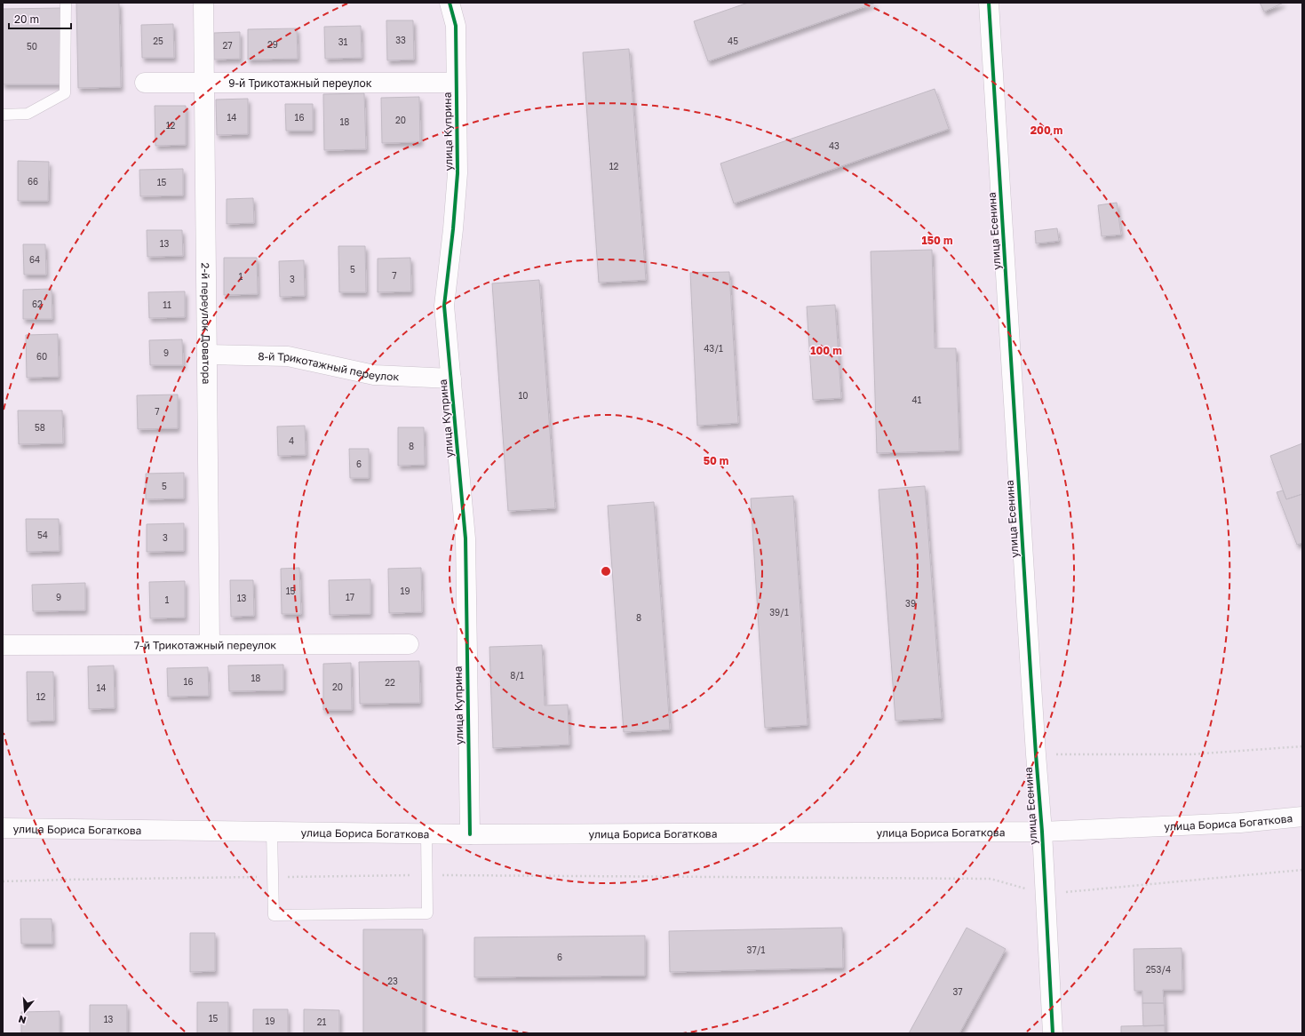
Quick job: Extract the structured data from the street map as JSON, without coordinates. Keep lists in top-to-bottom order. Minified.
{"streets":{"street":["9-й Трикотажный переулок","улица Куприна","улица Есенина","2-й переулок Доватора","8-й Трикотажный переулок","7-й Трикотажный переулок","улица Бориса Богаткова"]},"crossings":[["9-й Трикотажный переулок","улица Куприна"],["9-й Трикотажный переулок","2-й переулок Доватора"],["улица Куприна","8-й Трикотажный переулок"],["улица Куприна","улица Бориса Богаткова"],["улица Есенина","улица Бориса Богаткова"],["2-й переулок Доватора","8-й Трикотажный переулок"],["2-й переулок Доватора","7-й Трикотажный переулок"]],"house_numbers":["33","25","45","31","29","27","50","14","16","20","18","12","43","12","66","15","13","64","5","7","1","3","62","11","43/1","9","60","10","41","7","58","4","8","6","5","54","3","15","19","9","17","13","1","39","39/1","8","8/1","18","16","22","20","14","12","37/1","6","253/4","23","37","15","13","19","21"],"scale_bar":"20 m","north":"bottom","rings":["200 m","150 m","100 m","50 m"]}
